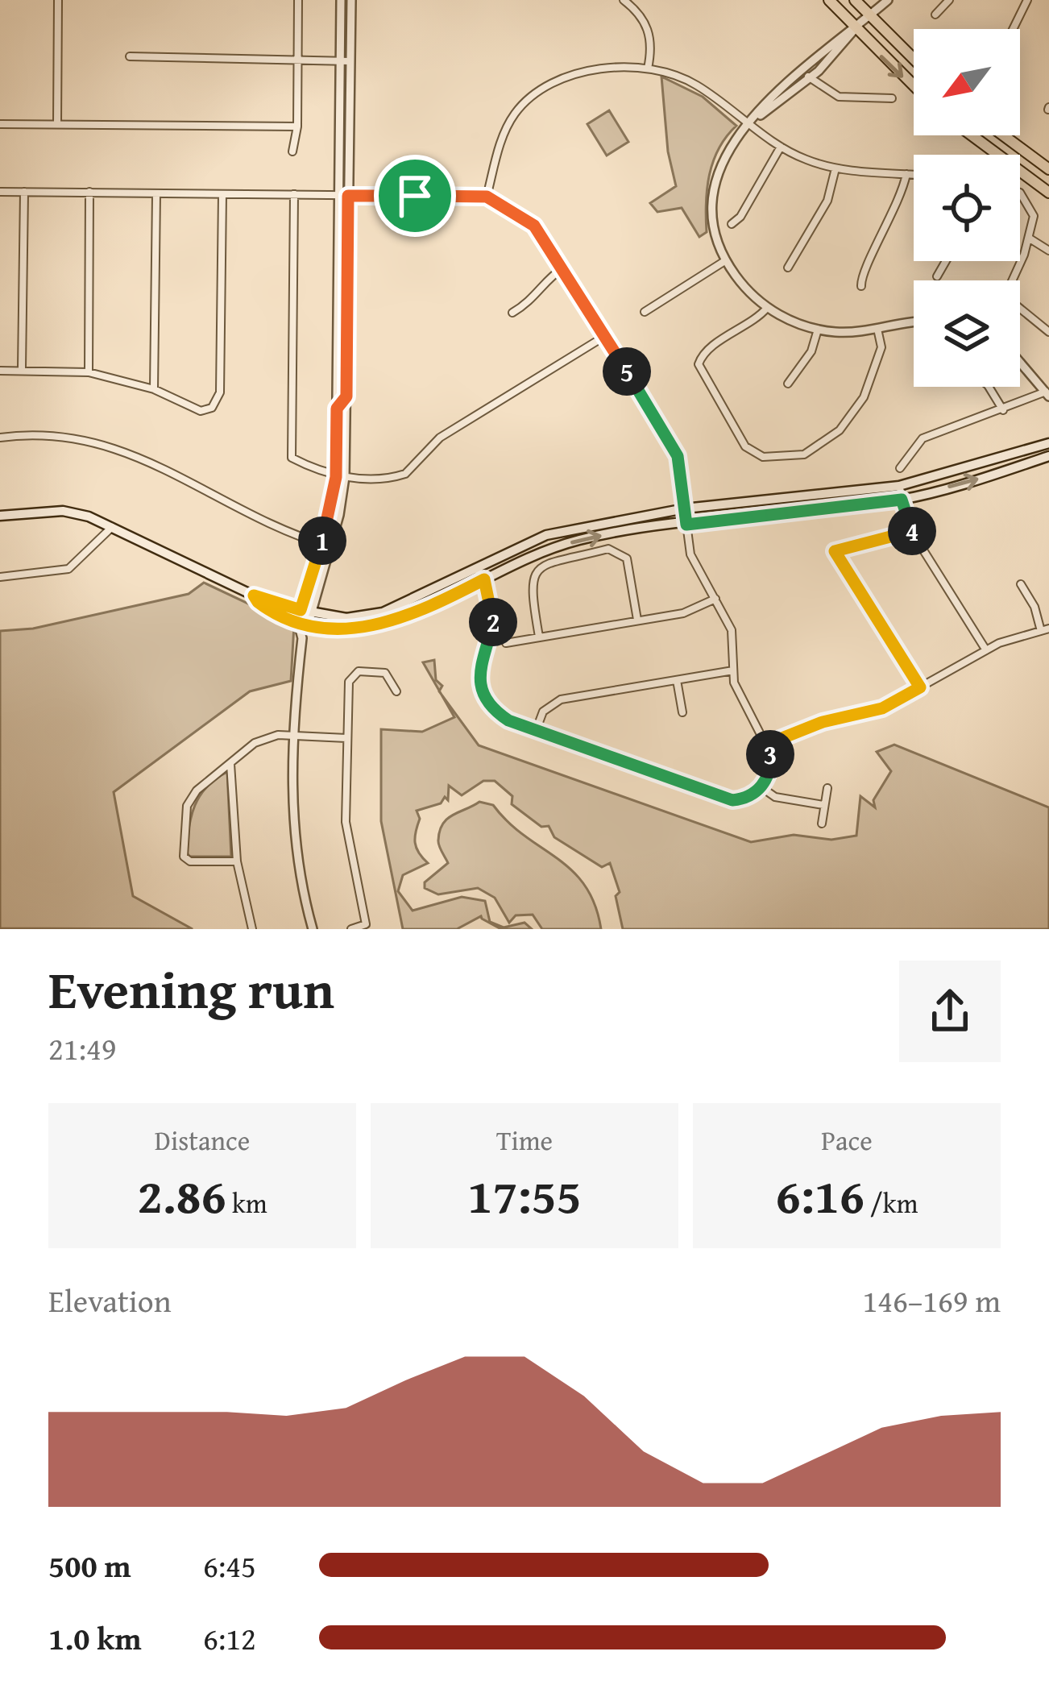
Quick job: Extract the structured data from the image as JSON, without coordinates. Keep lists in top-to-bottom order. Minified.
{"north":"bottom left","page":{"pins":["5","4","1","2","3"],"heading":["Evening run","21:49"],"stats":[["Distance","2.86 km"],["Time","17:55"],["Pace","6:16 /km"]],"chart":["Elevation","146–169 m"],"list":[{"name":"500 m","note":"6:45"},{"name":"1.0 km","note":"6:12"}]}}
